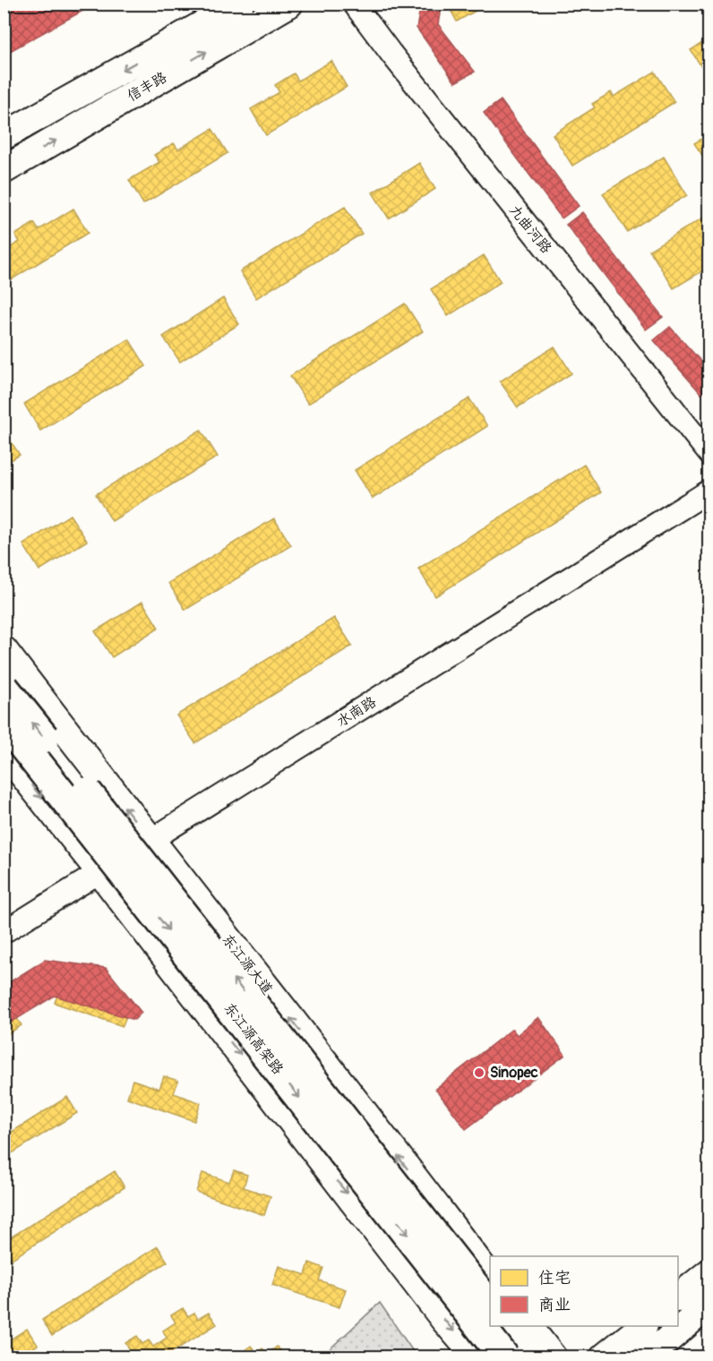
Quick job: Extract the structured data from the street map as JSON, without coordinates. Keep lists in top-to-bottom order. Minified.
{"streets":{"highway":["东江源高架路"],"main road":["信丰路","东江源大道"],"street":["九曲河路","水南路"]},"crossings":[["水南路","东江源大道"]],"places":["Sinopec"],"legend":["住宅","商业"]}
